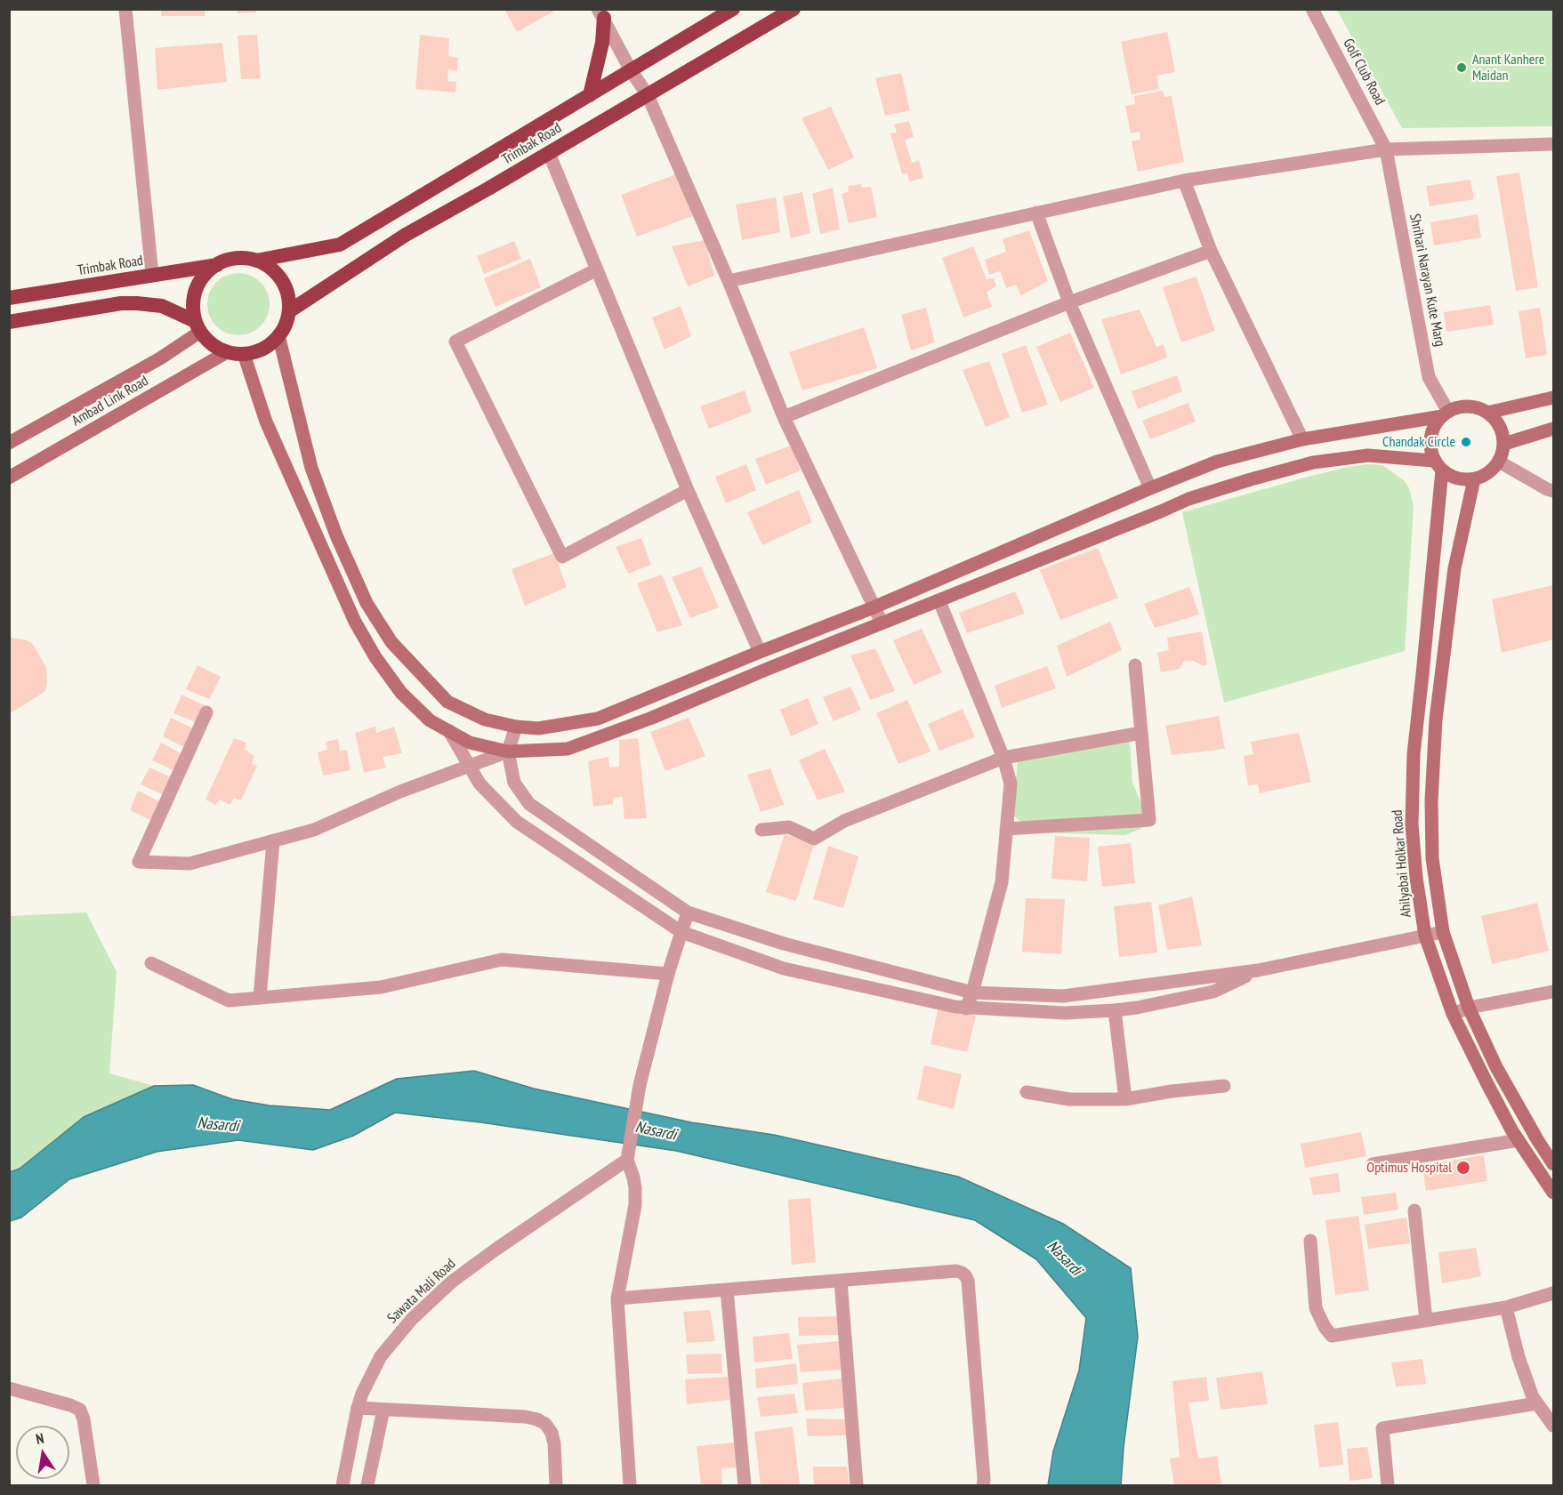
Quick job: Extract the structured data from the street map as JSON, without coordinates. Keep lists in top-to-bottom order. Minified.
{"streets":{"highway":["Trimbak Road"],"main road":["Ambad Link Road","Ahilyabai Holkar Road"],"street":["Golf Club Road","Shrihari Narayan Kute Marg","Sawata Mali Road"]},"crossings":[["Golf Club Road","Shrihari Narayan Kute Marg"],["Trimbak Road","Ambad Link Road"],["Shrihari Narayan Kute Marg","Ahilyabai Holkar Road"]],"water":["Nasardi"],"places":["Anant Kanhere Maidan","Chandak Circle","Optimus Hospital"],"north":"top"}
